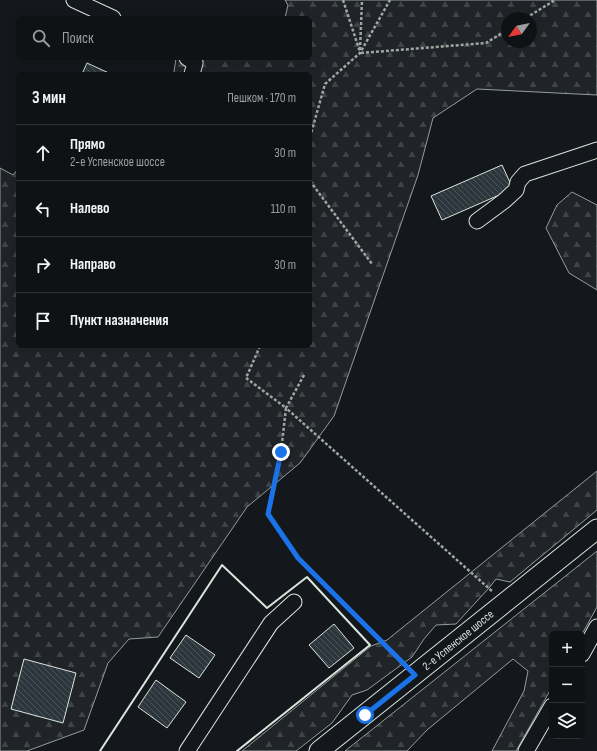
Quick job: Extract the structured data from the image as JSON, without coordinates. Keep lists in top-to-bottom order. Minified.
{"streets":{"main road":["2-е Успенское шоссе"]},"north":"bottom left","page":{"search":"Поиск","heading":["3 мин","Пешком · 170 m"],"list":[["Прямо","2-е Успенское шоссе","30 m"],["Налево","110 m"],["Направо","30 m"],"Пункт назначения"],"map_buttons":["+","−"]}}
